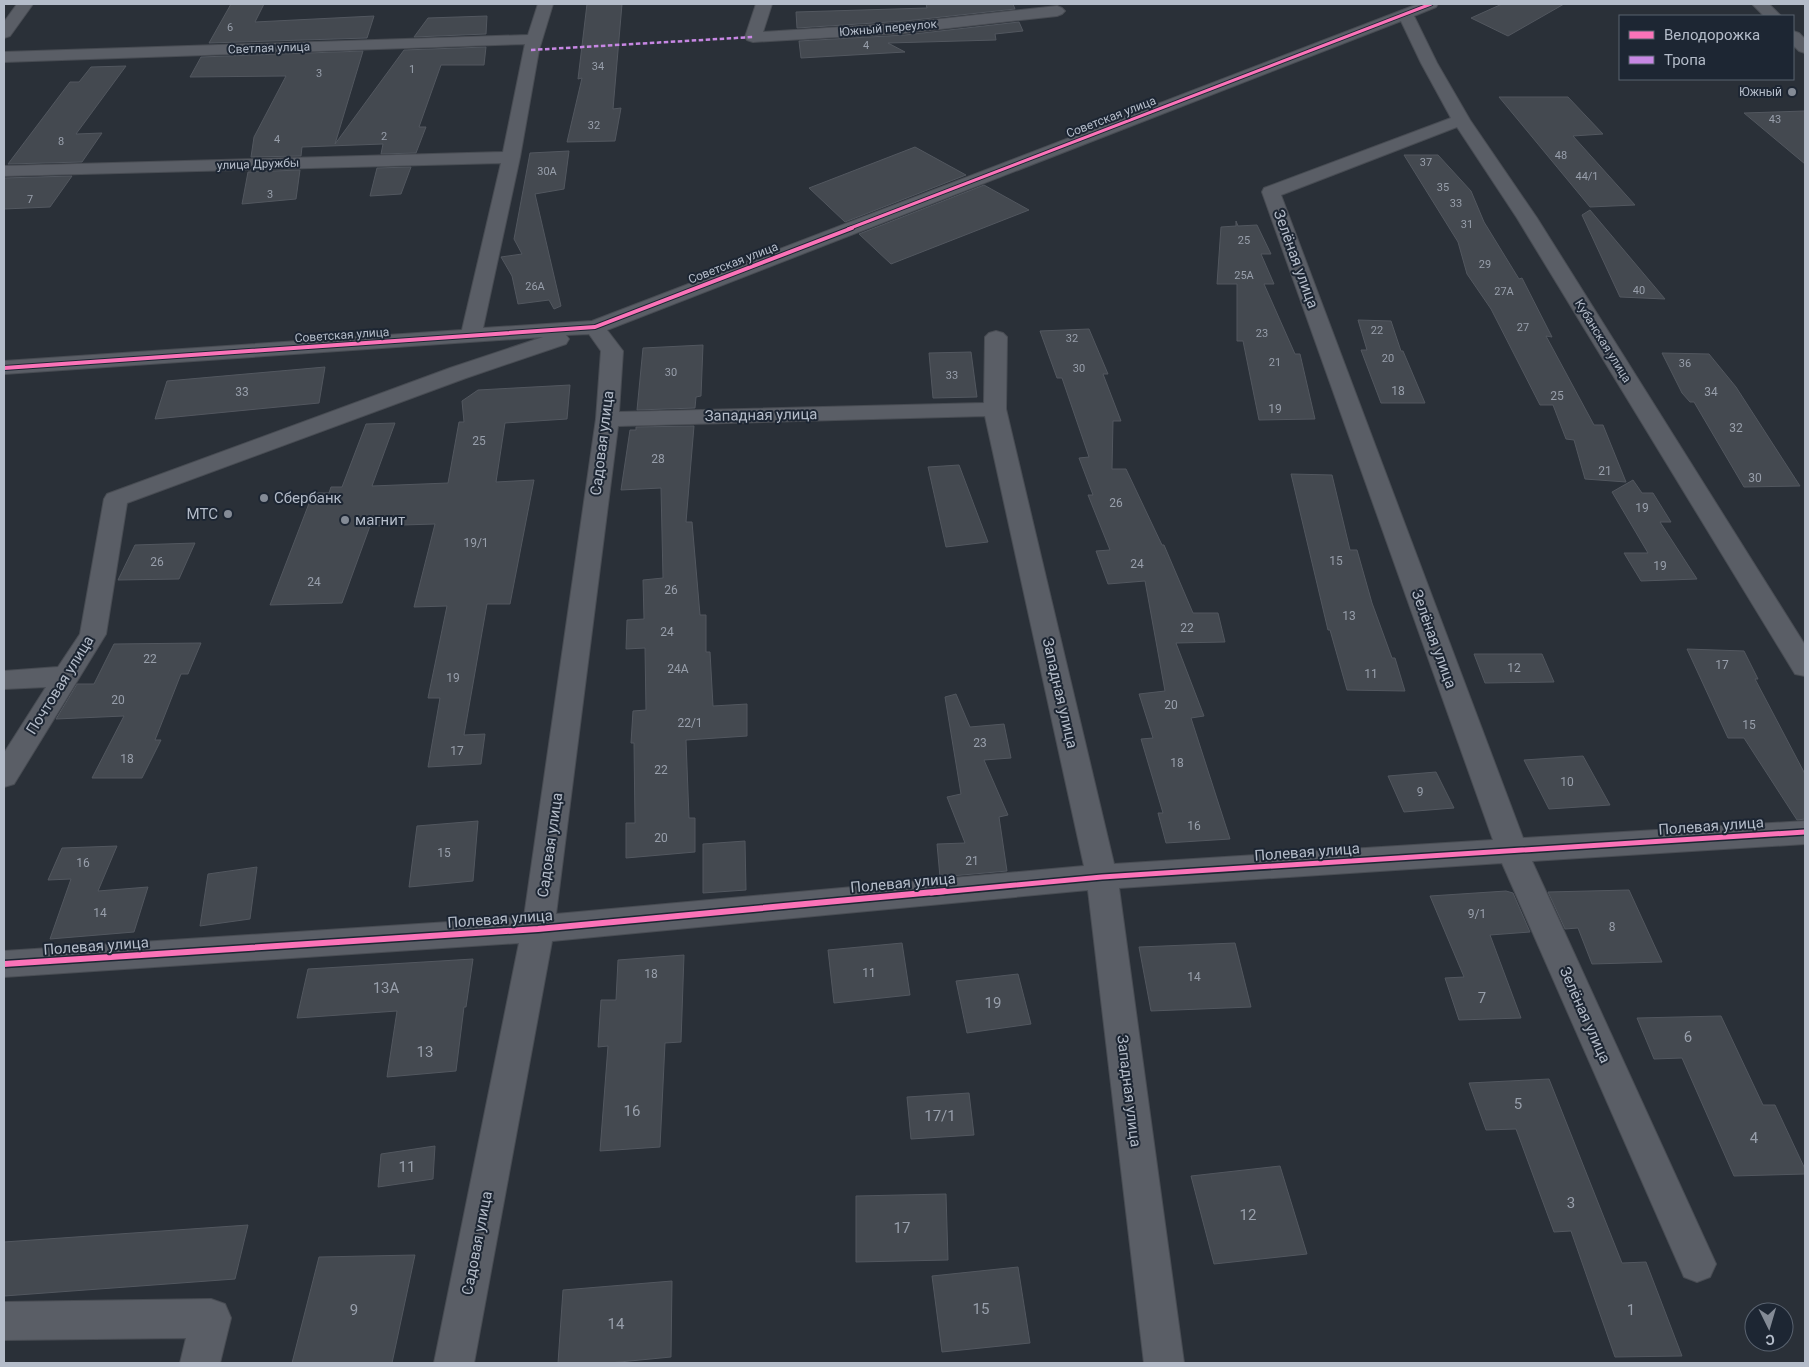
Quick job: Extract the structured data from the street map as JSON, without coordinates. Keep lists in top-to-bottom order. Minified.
{"streets":{"street":["Южный переулок","Светлая улица","Советская улица","улица Дружбы","Зелёная улица","Кубанская улица","Западная улица","Садовая улица","Почтовая улица","Полевая улица"]},"crossings":[["Советская улица","Кубанская улица"],["Советская улица","Садовая улица"],["Советская улица","Почтовая улица"],["Зелёная улица","Кубанская улица"],["Зелёная улица","Полевая улица"],["Западная улица","Садовая улица"],["Западная улица","Полевая улица"],["Садовая улица","Почтовая улица"],["Садовая улица","Полевая улица"]],"places":["Южный","Сбербанк","МТС","магнит"],"house_numbers":["6","4","34","1","3","43","32","2","4","8","48","37","30А","44/1","35","3","7","33","31","25","29","25А","26А","40","27А","27","22","23","32","20","21","36","30","30","33","18","33","34","25","19","32","25","28","21","30","26","19","19/1","15","26","24","19","24","26","13","22","24","22","17","12","24А","11","19","20","20","22/1","15","23","17","18","18","22","10","9","16","20","15","21","16","14","9/1","8","11","18","14","13А","7","19","6","13","5","16","17/1","4","11","3","12","17","15","9","1","14"],"legend":["Велодорожка","Тропа"],"north":"bottom"}
